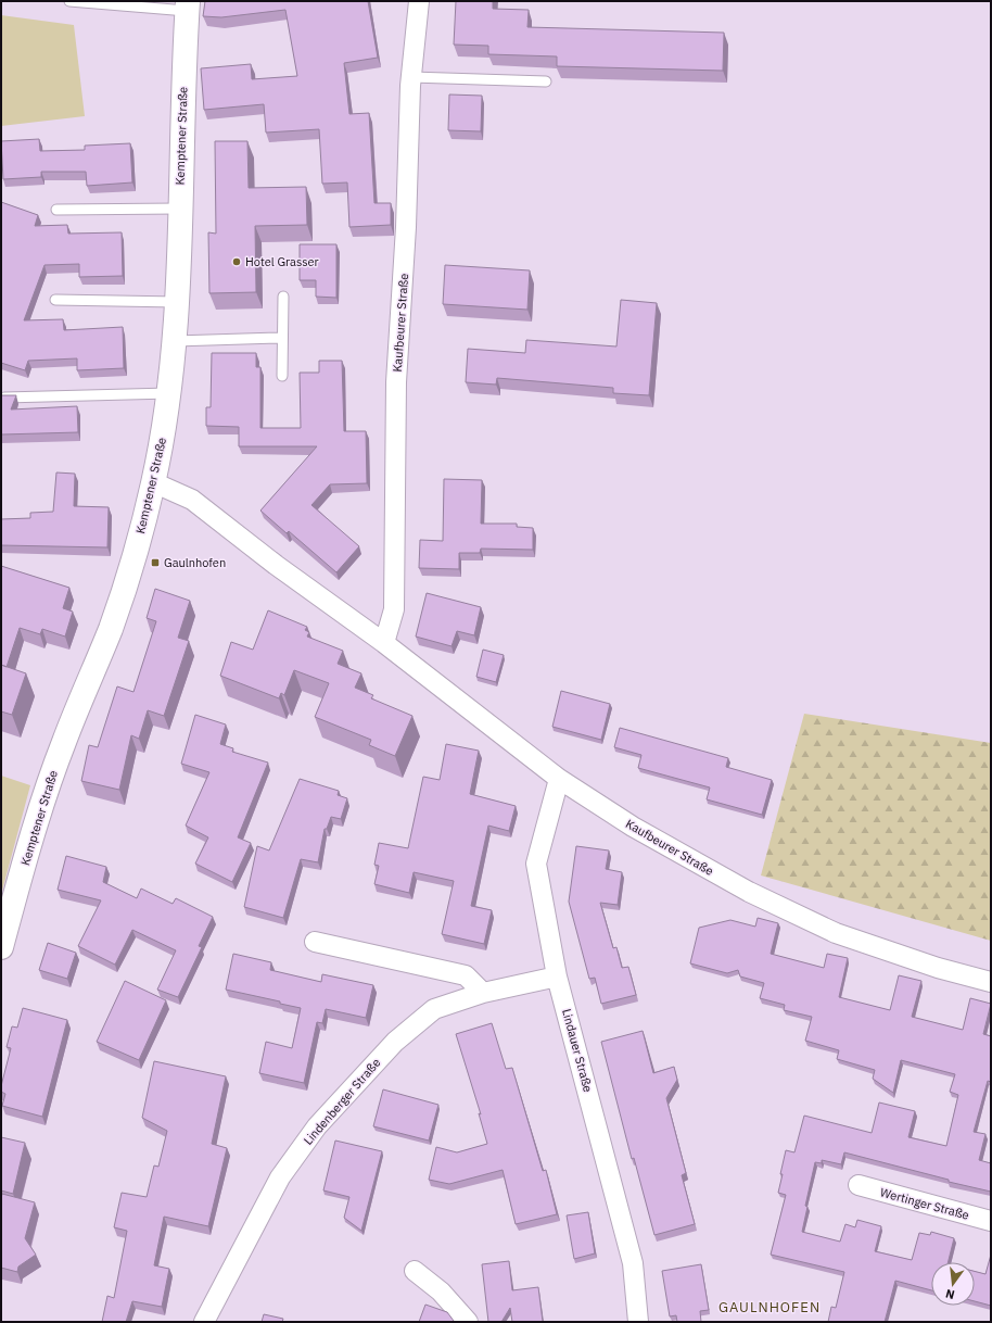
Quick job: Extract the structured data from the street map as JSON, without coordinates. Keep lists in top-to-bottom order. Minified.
{"streets":{"street":["Kemptener Straße","Kaufbeurer Straße","Lindauer Straße","Lindenberger Straße","Wertinger Straße"]},"crossings":[["Kemptener Straße","Kaufbeurer Straße"],["Kaufbeurer Straße","Lindauer Straße"],["Lindauer Straße","Lindenberger Straße"]],"districts":["GAULNHOFEN"],"places":{"other":["Hotel Grasser"],"transit":["Gaulnhofen"]},"north":"bottom"}
